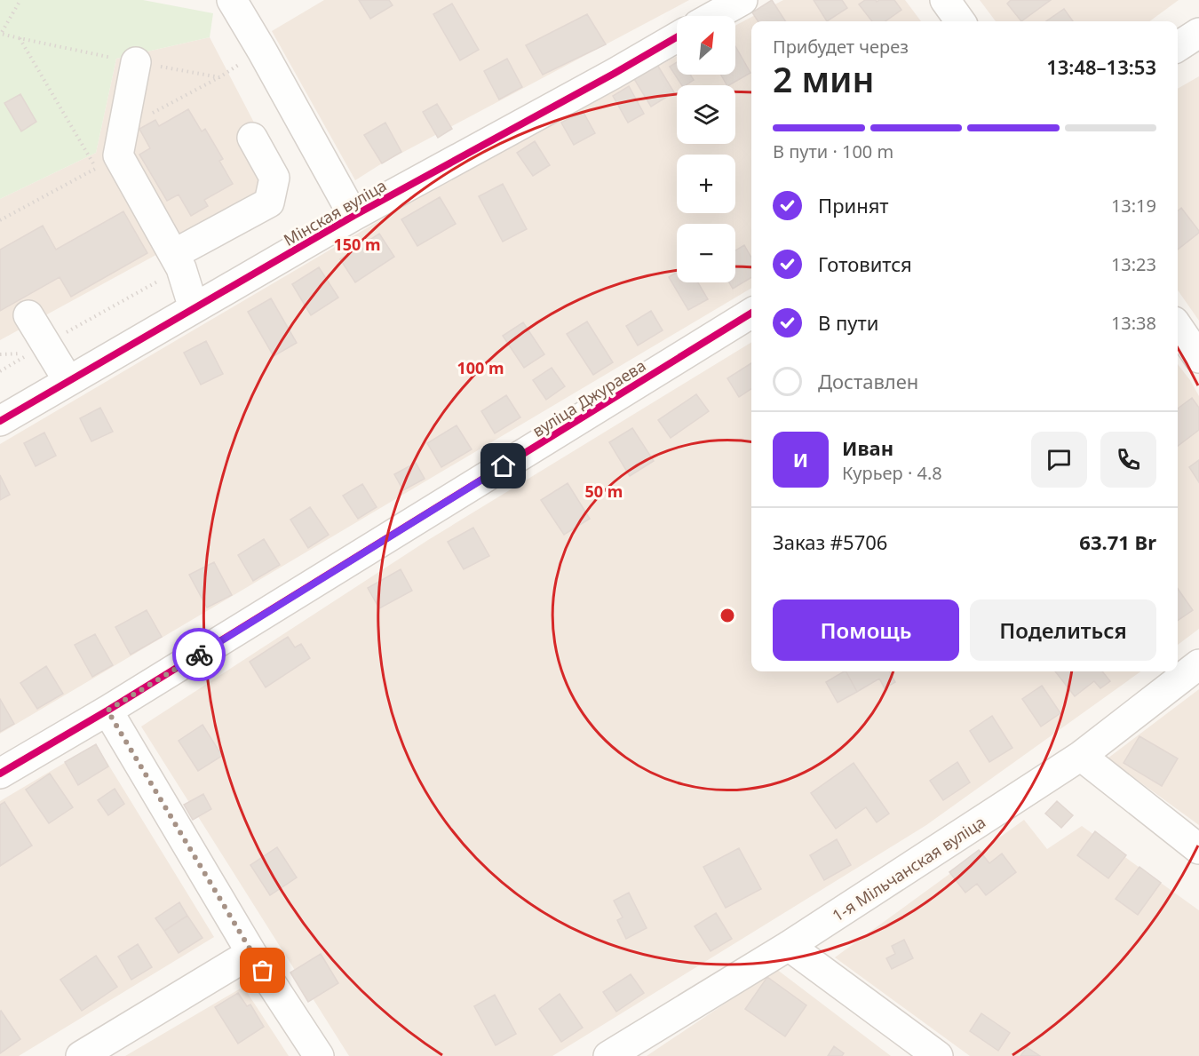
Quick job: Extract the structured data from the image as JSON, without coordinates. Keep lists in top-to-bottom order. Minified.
{"streets":{"street":["Мінская вуліца","вуліца Джураева","1-я Мільчанская вуліца"]},"north":"top right","page":{"map_buttons":["+","−"],"heading":["2 мин","Прибудет через","13:48–13:53"],"panel":["Иван","Курьер · 4.8","Заказ #5706","63.71 Br"],"bar":"В пути · 100 m","list":[["Принят","13:19"],["Готовится","13:23"],["В пути","13:38"],"Доставлен"],"round":"И","buttons":["Помощь","Поделиться"]},"rings":["150 m","100 m","50 m"]}
